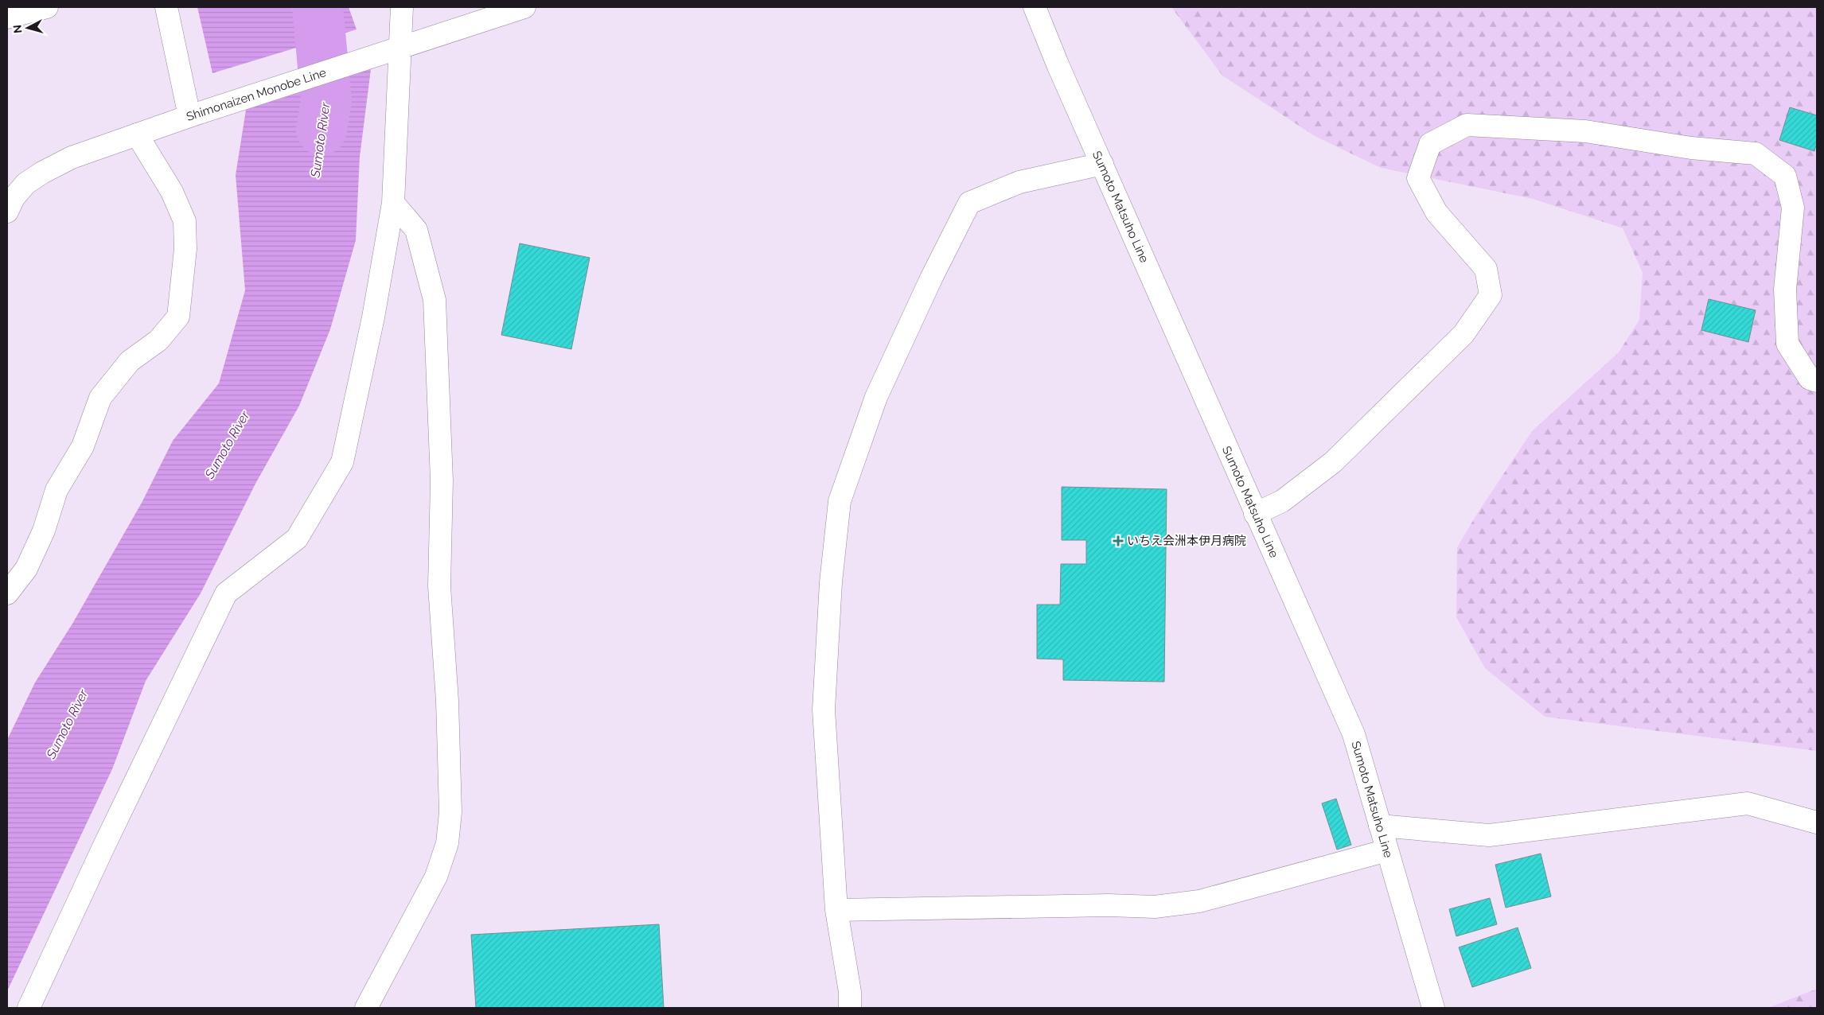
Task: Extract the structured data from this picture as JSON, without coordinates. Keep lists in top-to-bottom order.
{
  "streets": {
    "street": ["Shimonaizen Monobe Line", "Sumoto Matsuho Line"]
  },
  "water": ["Sumoto River"],
  "places": {
    "health": ["いちえ会洲本伊月病院"]
  },
  "north": "left"
}
